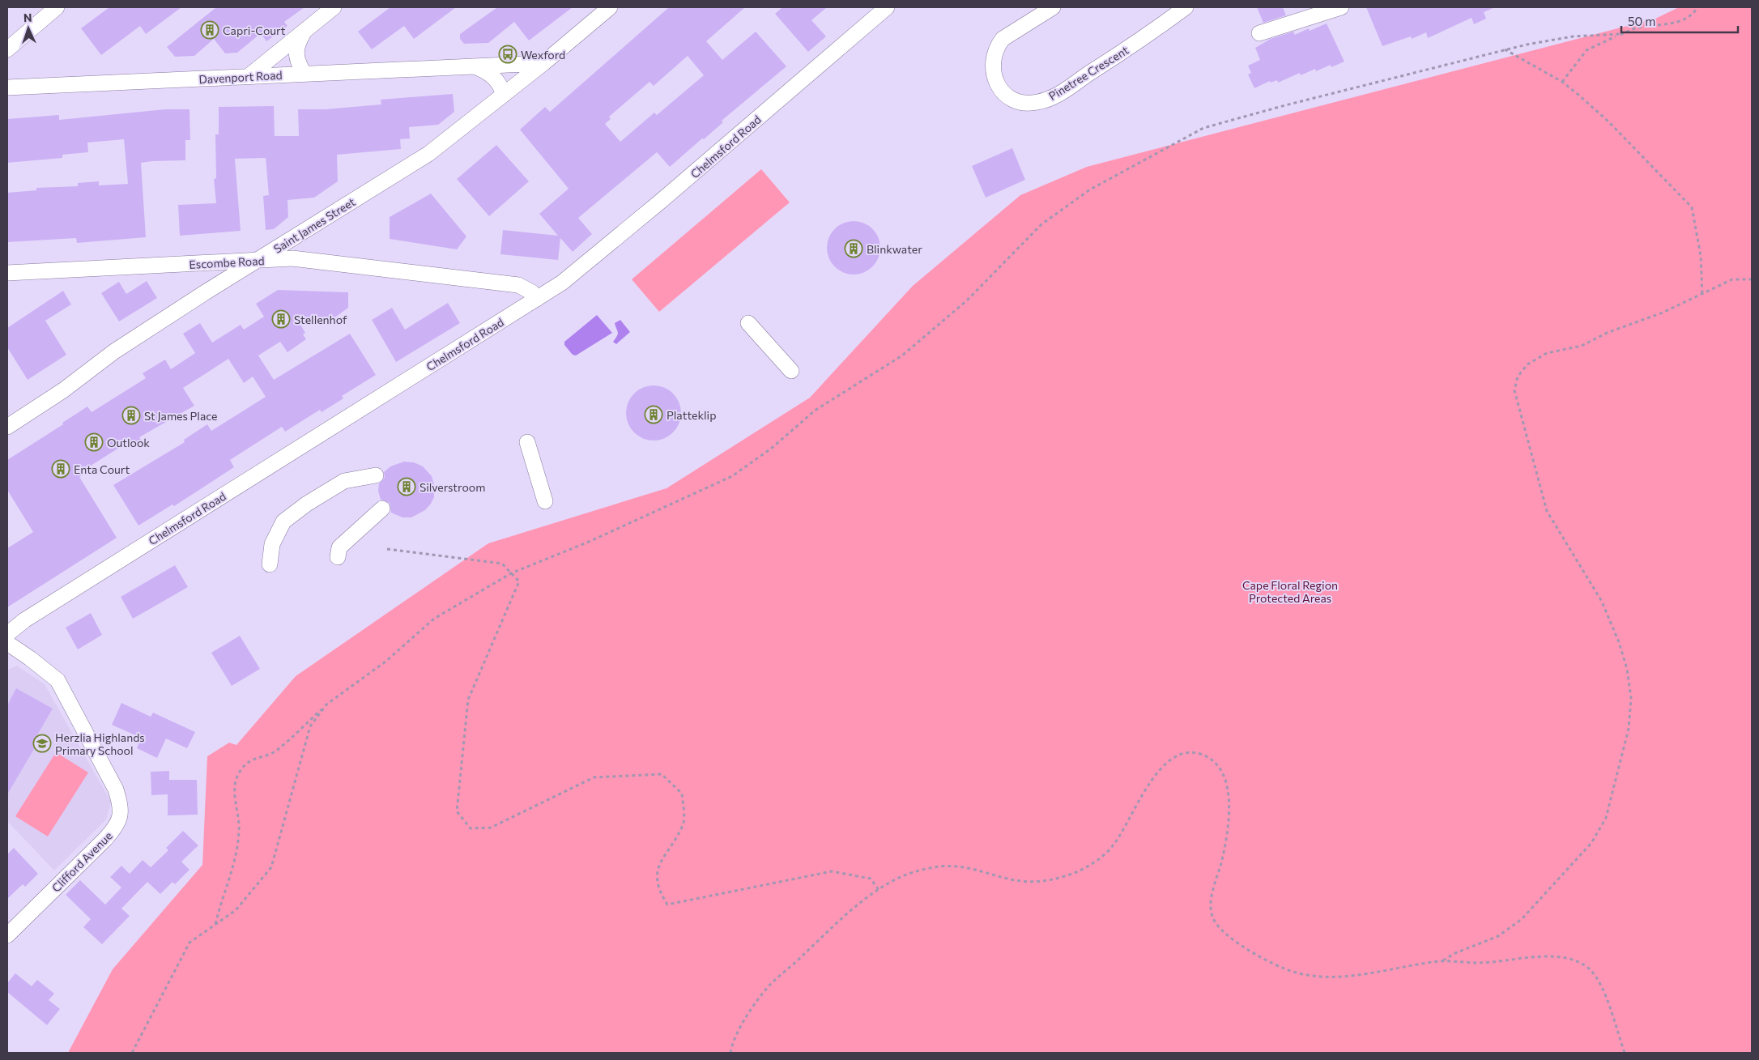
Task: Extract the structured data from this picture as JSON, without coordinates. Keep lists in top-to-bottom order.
{
  "streets": {
    "street": [
      "Pinetree Crescent",
      "Davenport Road",
      "Chelmsford Road",
      "Saint James Street",
      "Escombe Road",
      "Clifford Avenue"
    ]
  },
  "crossings": [
    ["Davenport Road", "Saint James Street"],
    ["Chelmsford Road", "Escombe Road"],
    ["Saint James Street", "Escombe Road"]
  ],
  "parks": ["Cape Floral Region Protected Areas"],
  "places": {
    "building": [
      "Capri-Court",
      "Blinkwater",
      "Stellenhof",
      "Platteklip",
      "St James Place",
      "Outlook",
      "Enta Court",
      "Silverstroom"
    ],
    "bus stop": ["Wexford"],
    "school or university": ["Herzlia Highlands Primary School"]
  },
  "scale_bar": "50 m",
  "north": "top"
}
